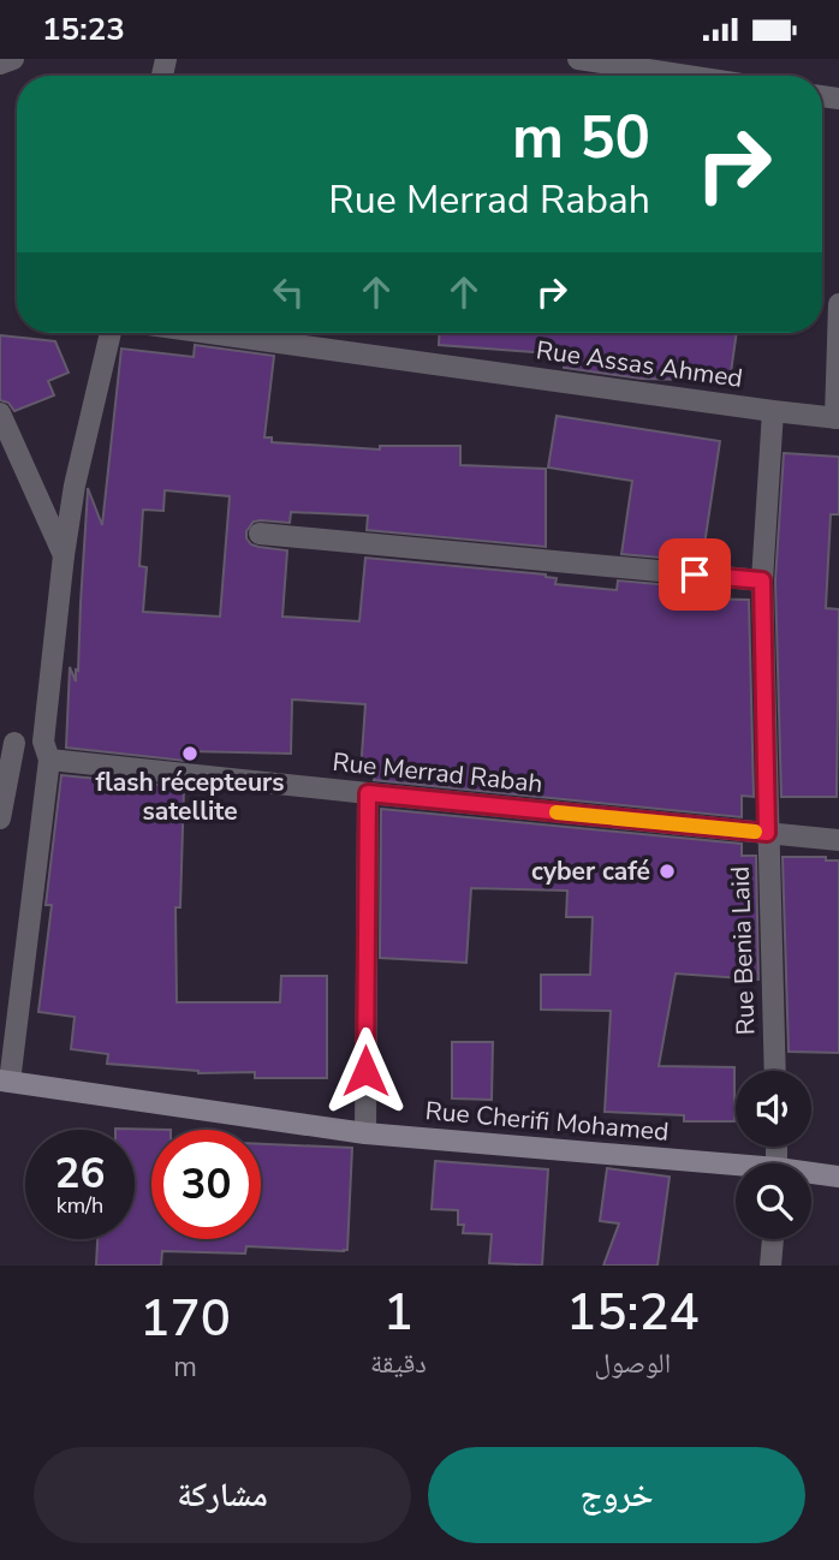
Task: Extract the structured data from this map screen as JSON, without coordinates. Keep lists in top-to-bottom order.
{
  "streets": {
    "street": [
      "Rue Assas Ahmed",
      "Rue Merrad Rabah",
      "Rue Benia Laid",
      "Rue Cherifi Mohamed"
    ]
  },
  "crossings": [
    ["Rue Assas Ahmed", "Rue Benia Laid"],
    ["Rue Merrad Rabah", "Rue Benia Laid"]
  ],
  "places": ["flash récepteurs satellite", "cyber café"],
  "page": {
    "status": "15:23",
    "turn": ["50 m", "Rue Merrad Rabah"],
    "speed": "26 km/h",
    "limit": "30",
    "eta": [
      "15:24",
      "الوصول",
      "1",
      "دقيقة",
      "170",
      "m"
    ],
    "buttons": ["خروج", "مشاركة"]
  }
}
